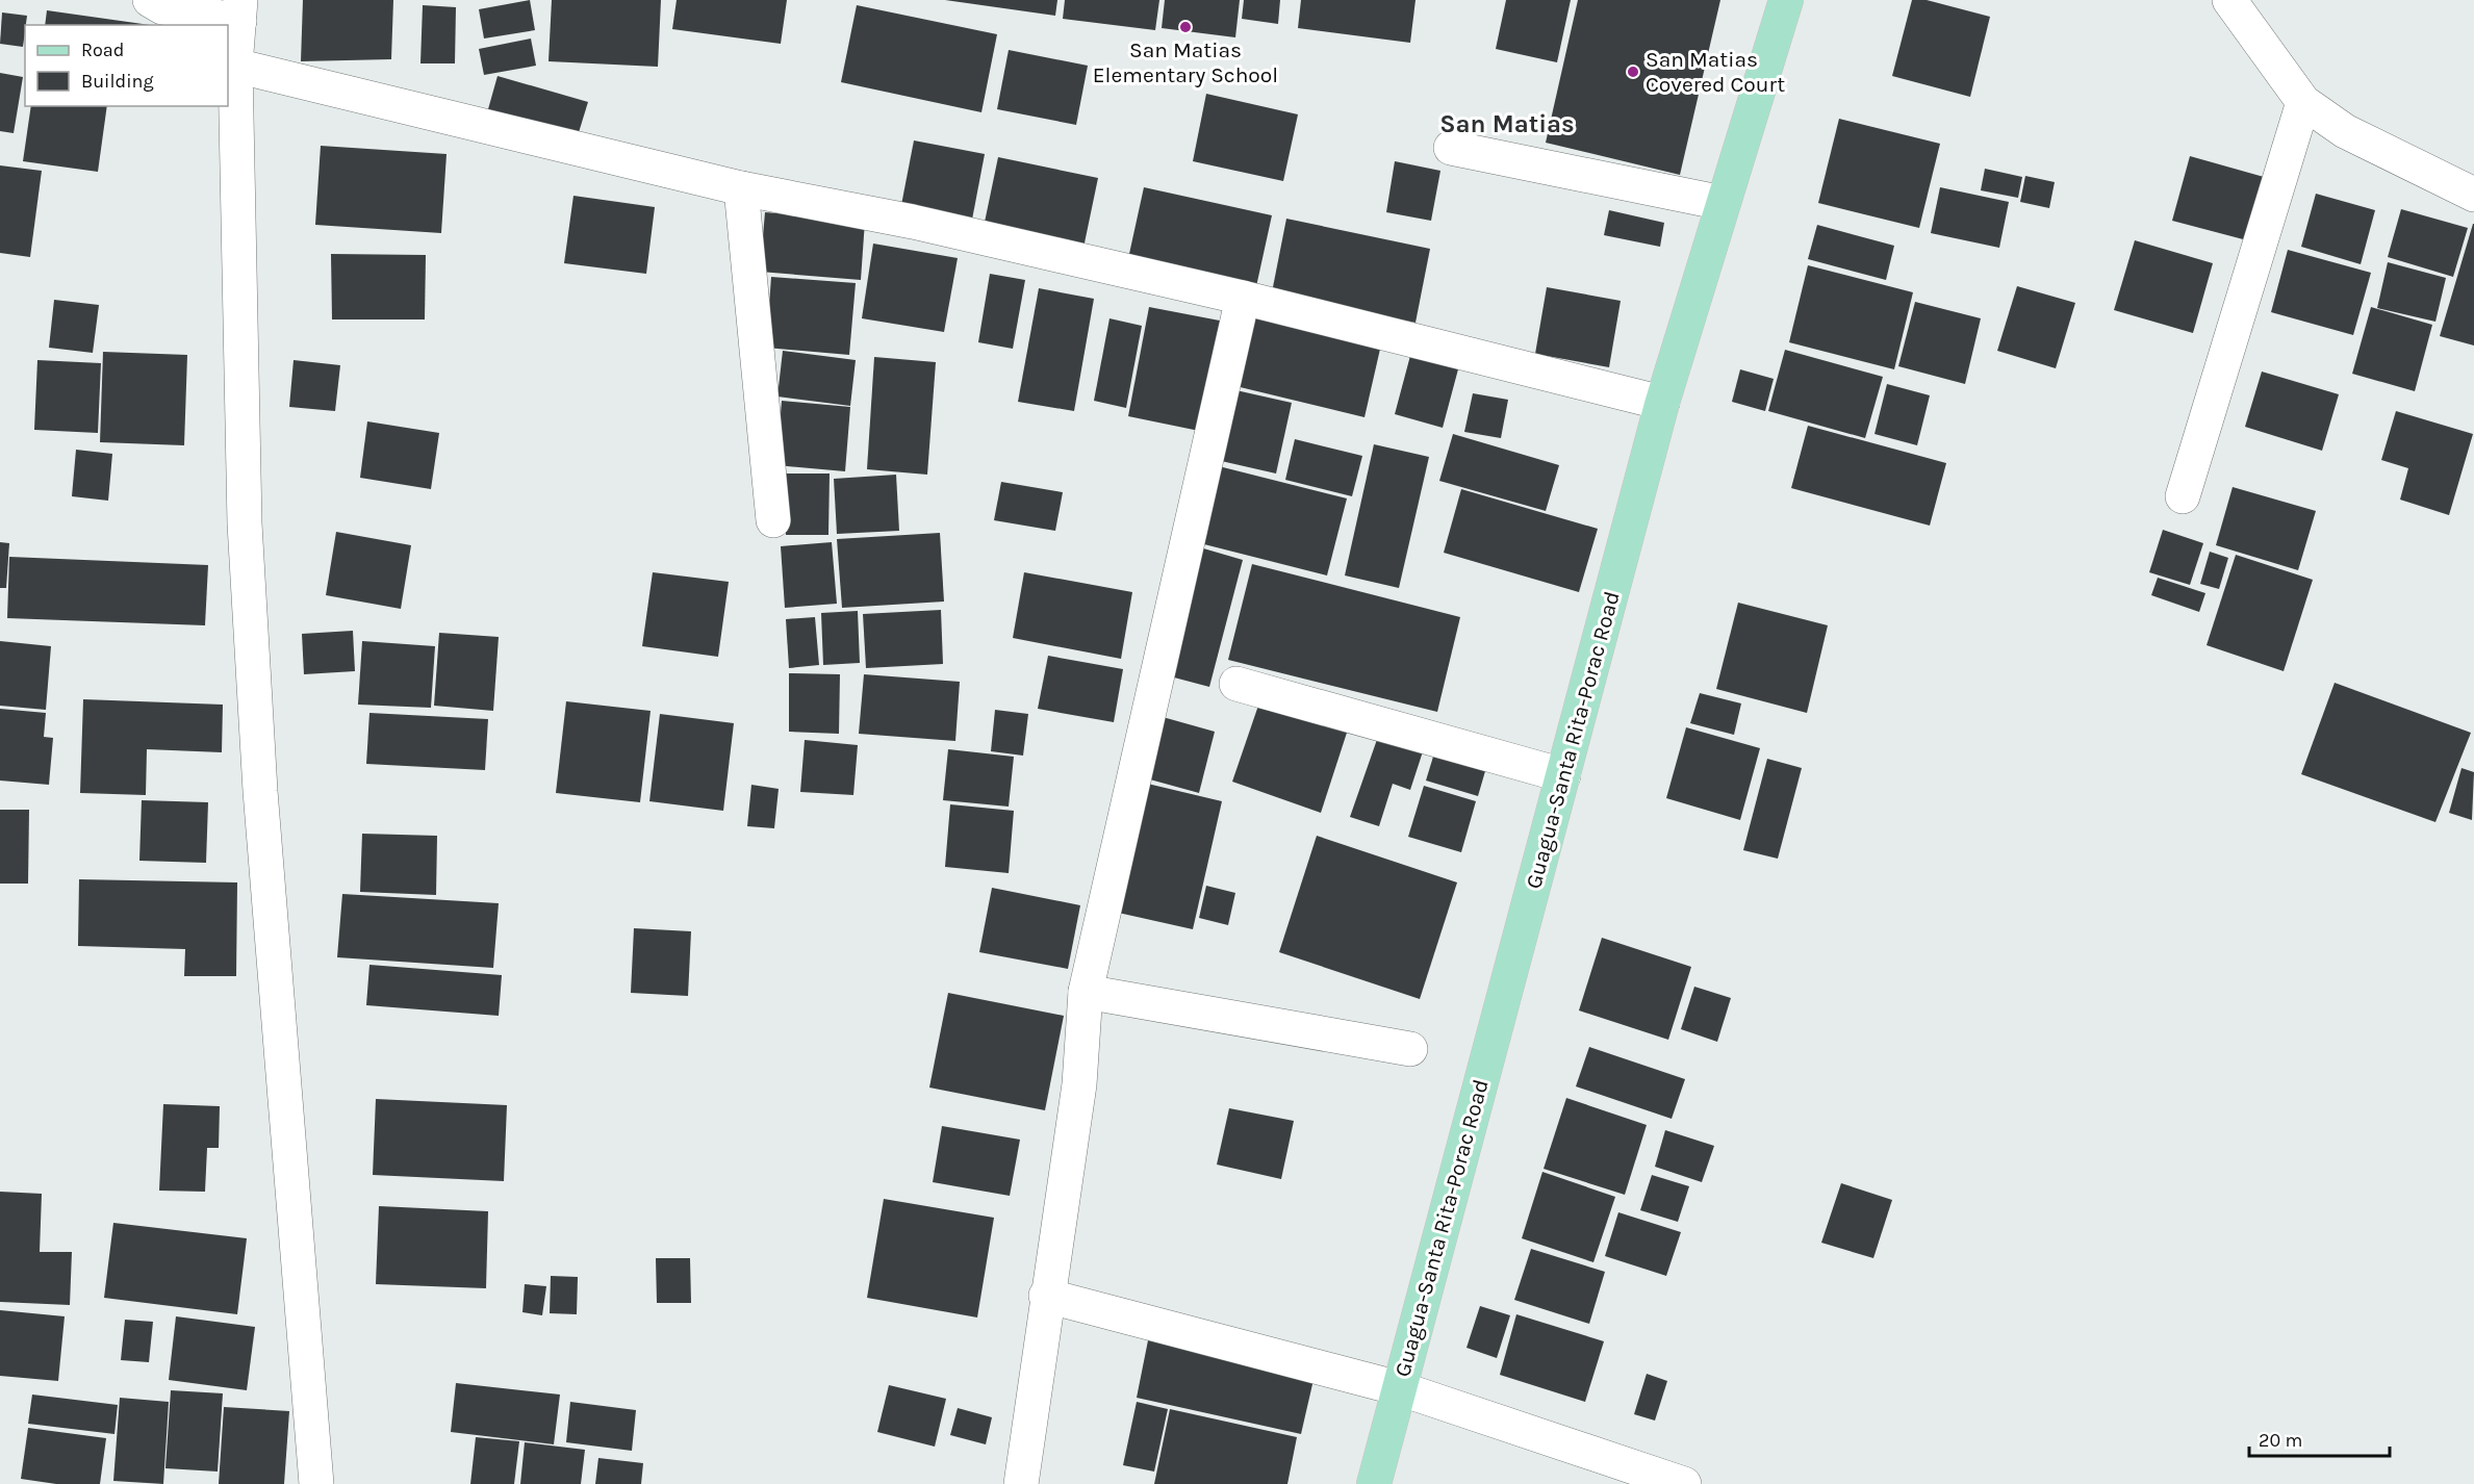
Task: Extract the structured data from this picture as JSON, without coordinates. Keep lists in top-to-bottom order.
{
  "streets": {
    "main road": ["Guagua-Santa Rita-Porac Road"]
  },
  "districts": ["San Matias"],
  "places": ["San Matias Elementary School", "San Matias Covered Court"],
  "legend": ["Road", "Building"],
  "scale_bar": "20 m"
}
